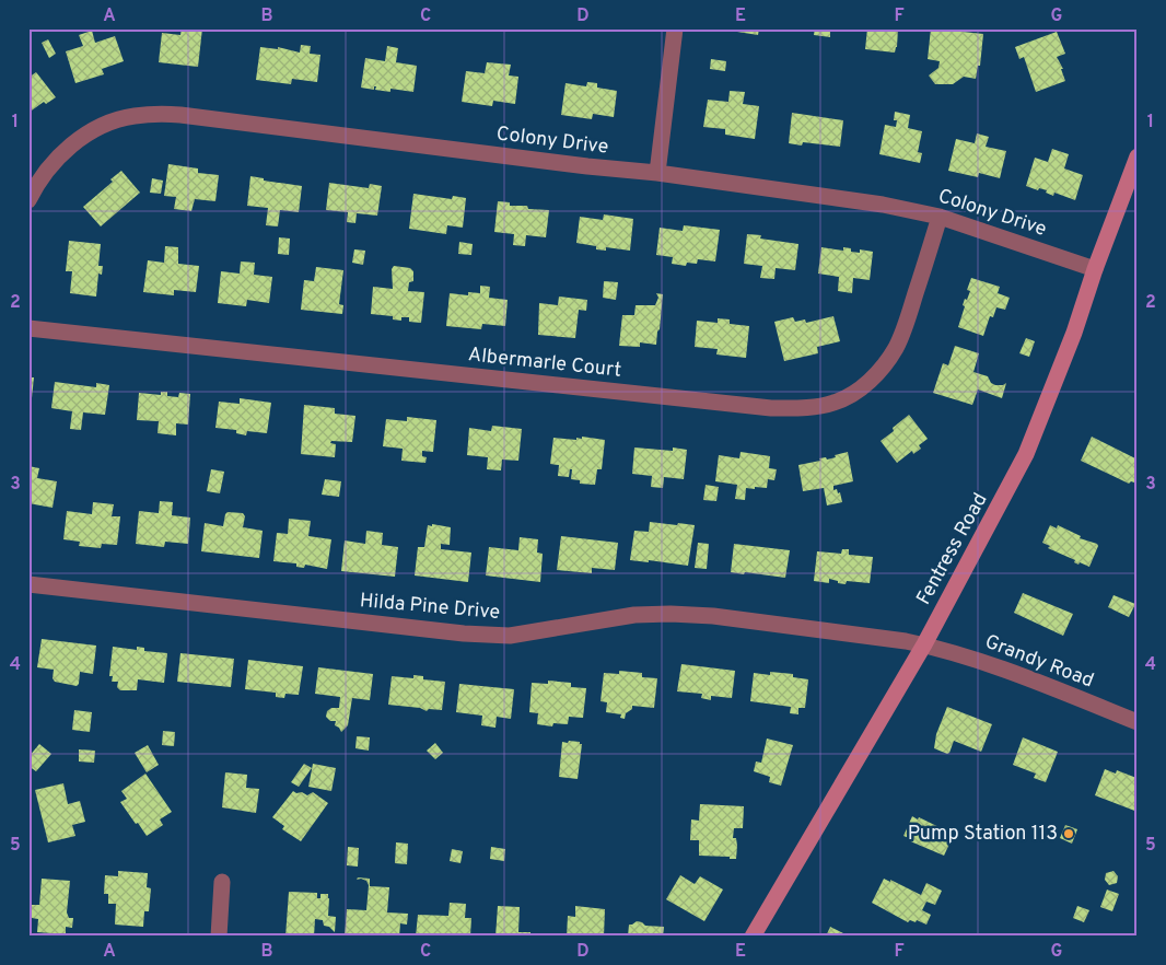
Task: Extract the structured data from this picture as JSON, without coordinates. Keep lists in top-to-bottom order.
{
  "streets": {
    "street": [
      "Colony Drive",
      "Albermarle Court",
      "Fentress Road",
      "Hilda Pine Drive",
      "Grandy Road"
    ]
  },
  "crossings": [
    ["Colony Drive", "Albermarle Court"],
    ["Colony Drive", "Fentress Road"],
    ["Fentress Road", "Hilda Pine Drive"],
    ["Fentress Road", "Grandy Road"],
    ["Hilda Pine Drive", "Grandy Road"]
  ],
  "places": ["Pump Station 113"],
  "grid": {
    "columns": [
      "A",
      "B",
      "C",
      "D",
      "E",
      "F",
      "G"
    ],
    "rows": [
      "1",
      "2",
      "3",
      "4",
      "5"
    ]
  }
}
